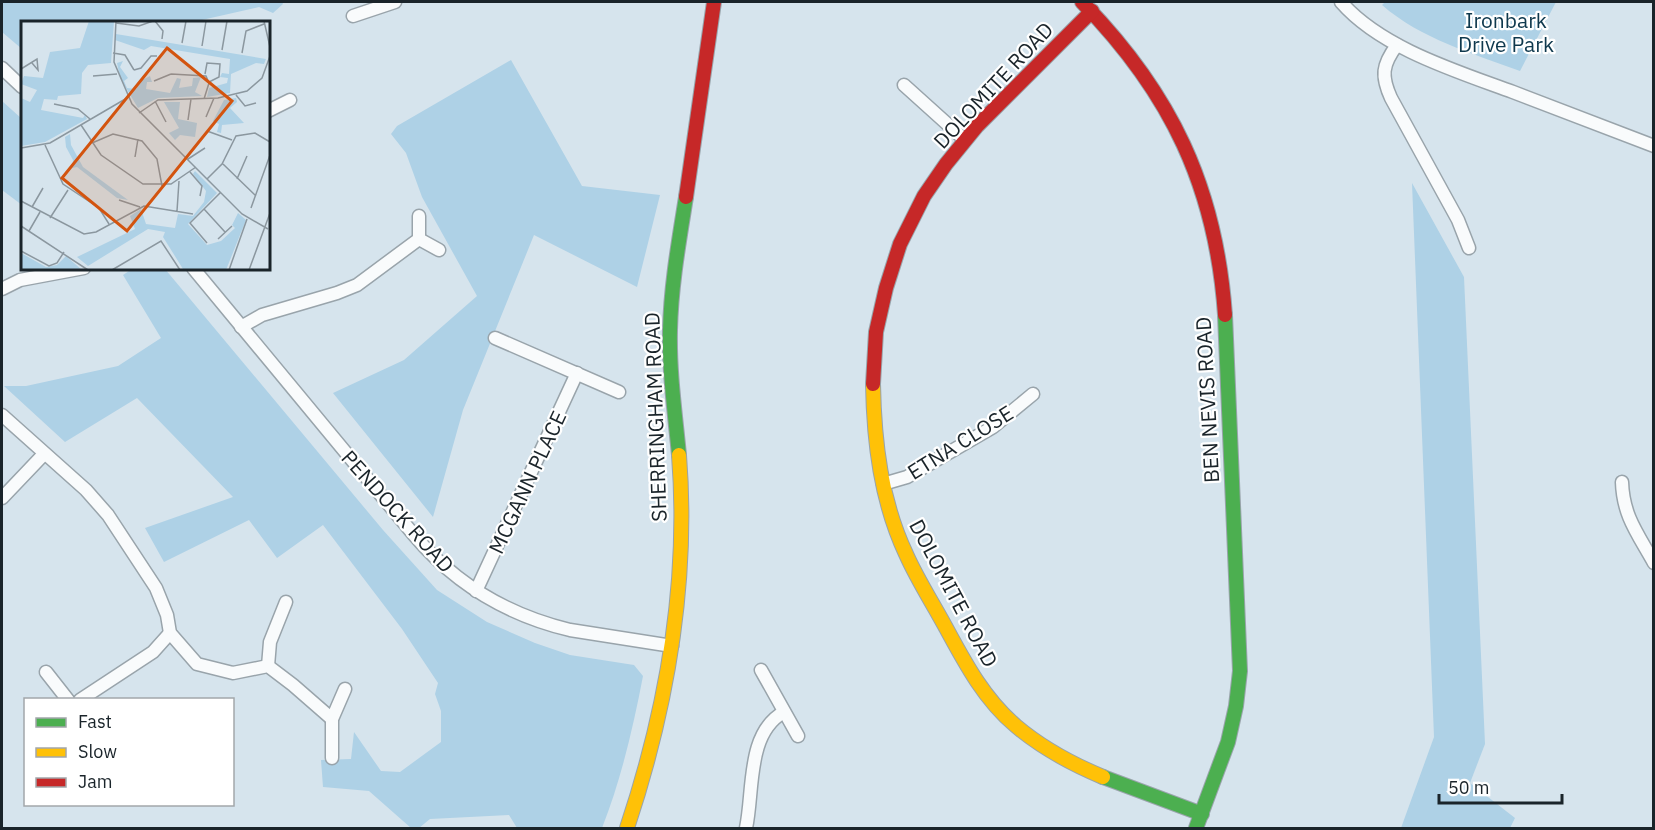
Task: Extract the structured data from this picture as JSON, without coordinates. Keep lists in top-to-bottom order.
{
  "streets": {
    "street": [
      "DOLOMITE ROAD",
      "BEN NEVIS ROAD",
      "SHERRINGHAM ROAD",
      "ETNA CLOSE",
      "MCGANN PLACE",
      "PENDOCK ROAD"
    ]
  },
  "crossings": [
    ["DOLOMITE ROAD", "BEN NEVIS ROAD"],
    ["DOLOMITE ROAD", "ETNA CLOSE"],
    ["SHERRINGHAM ROAD", "PENDOCK ROAD"],
    ["MCGANN PLACE", "PENDOCK ROAD"]
  ],
  "parks": ["Ironbark Drive Park"],
  "legend": ["Fast", "Slow", "Jam"],
  "scale_bar": "50 m"
}
